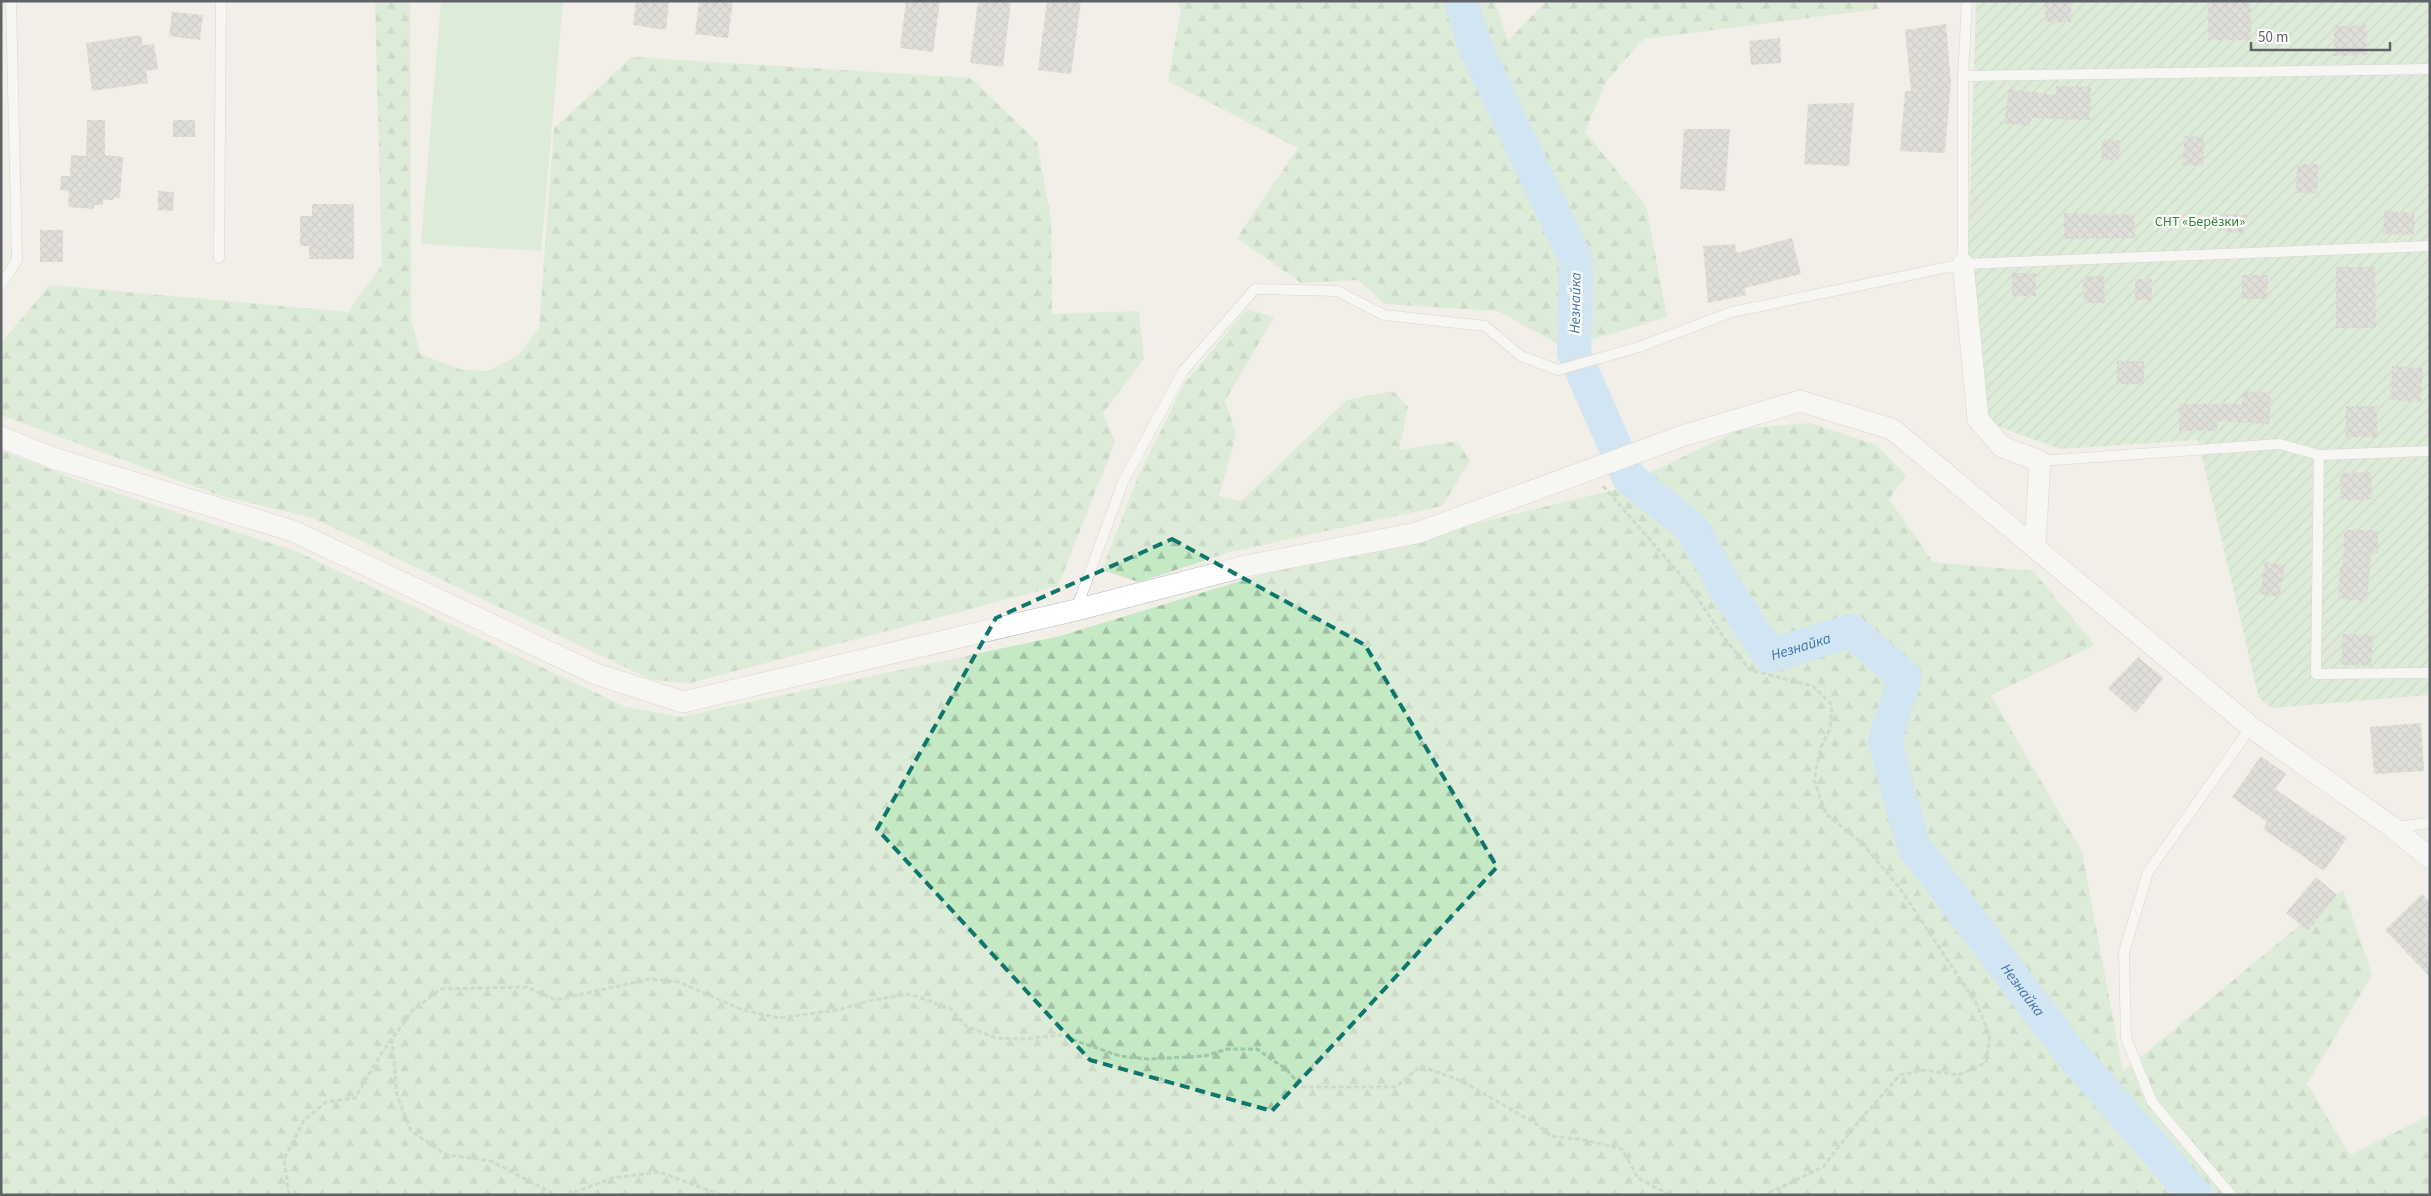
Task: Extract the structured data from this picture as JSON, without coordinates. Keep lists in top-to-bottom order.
{
  "water": ["Незнайка"],
  "parks": ["СНТ «Берёзки»"],
  "scale_bar": "50 m"
}
